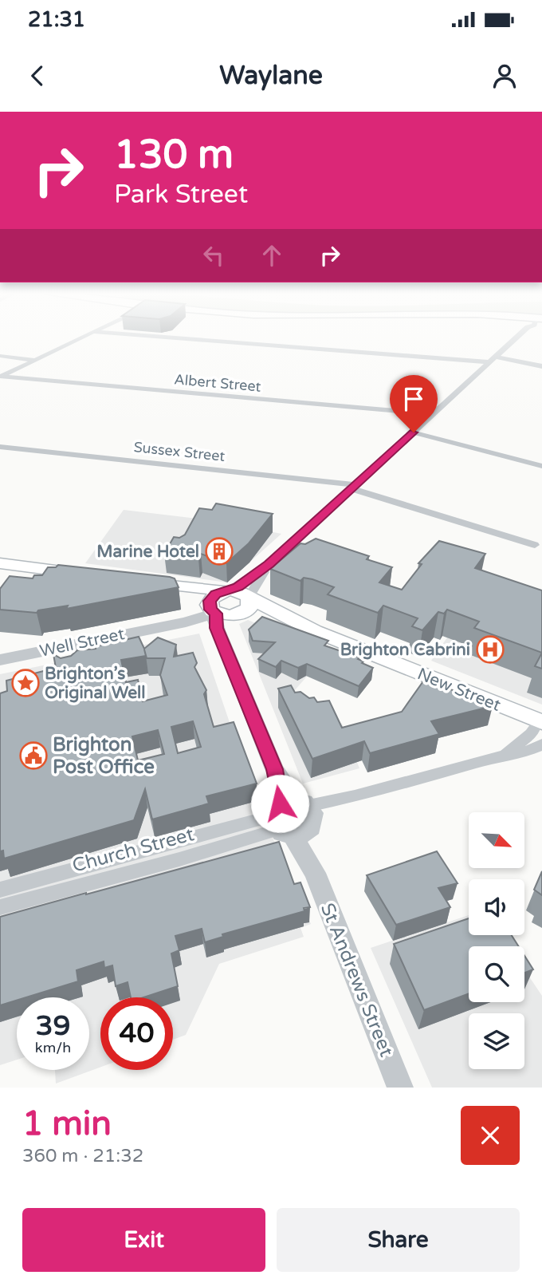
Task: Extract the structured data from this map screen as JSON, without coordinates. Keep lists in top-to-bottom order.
{
  "streets": {
    "main road": ["New Street"],
    "street": [
      "Albert Street",
      "Sussex Street",
      "Well Street",
      "Church Street",
      "St Andrews Street"
    ]
  },
  "crossings": [
    ["Well Street", "New Street"],
    ["Well Street", "St Andrews Street"],
    ["New Street", "Church Street"],
    ["New Street", "St Andrews Street"],
    ["Church Street", "St Andrews Street"]
  ],
  "places": {
    "building": ["Marine Hotel"],
    "hospital": ["Brighton Cabrini"],
    "place": ["Brighton’s Original Well"],
    "public building": ["Brighton Post Office"]
  },
  "north": "bottom right",
  "page": {
    "status": "21:31",
    "header": "Waylane",
    "turn": ["130 m", "Park Street"],
    "speed": "39 km/h",
    "limit": "40",
    "heading": ["1 min", "360 m · 21:32"],
    "buttons": ["Exit", "Share"]
  }
}
